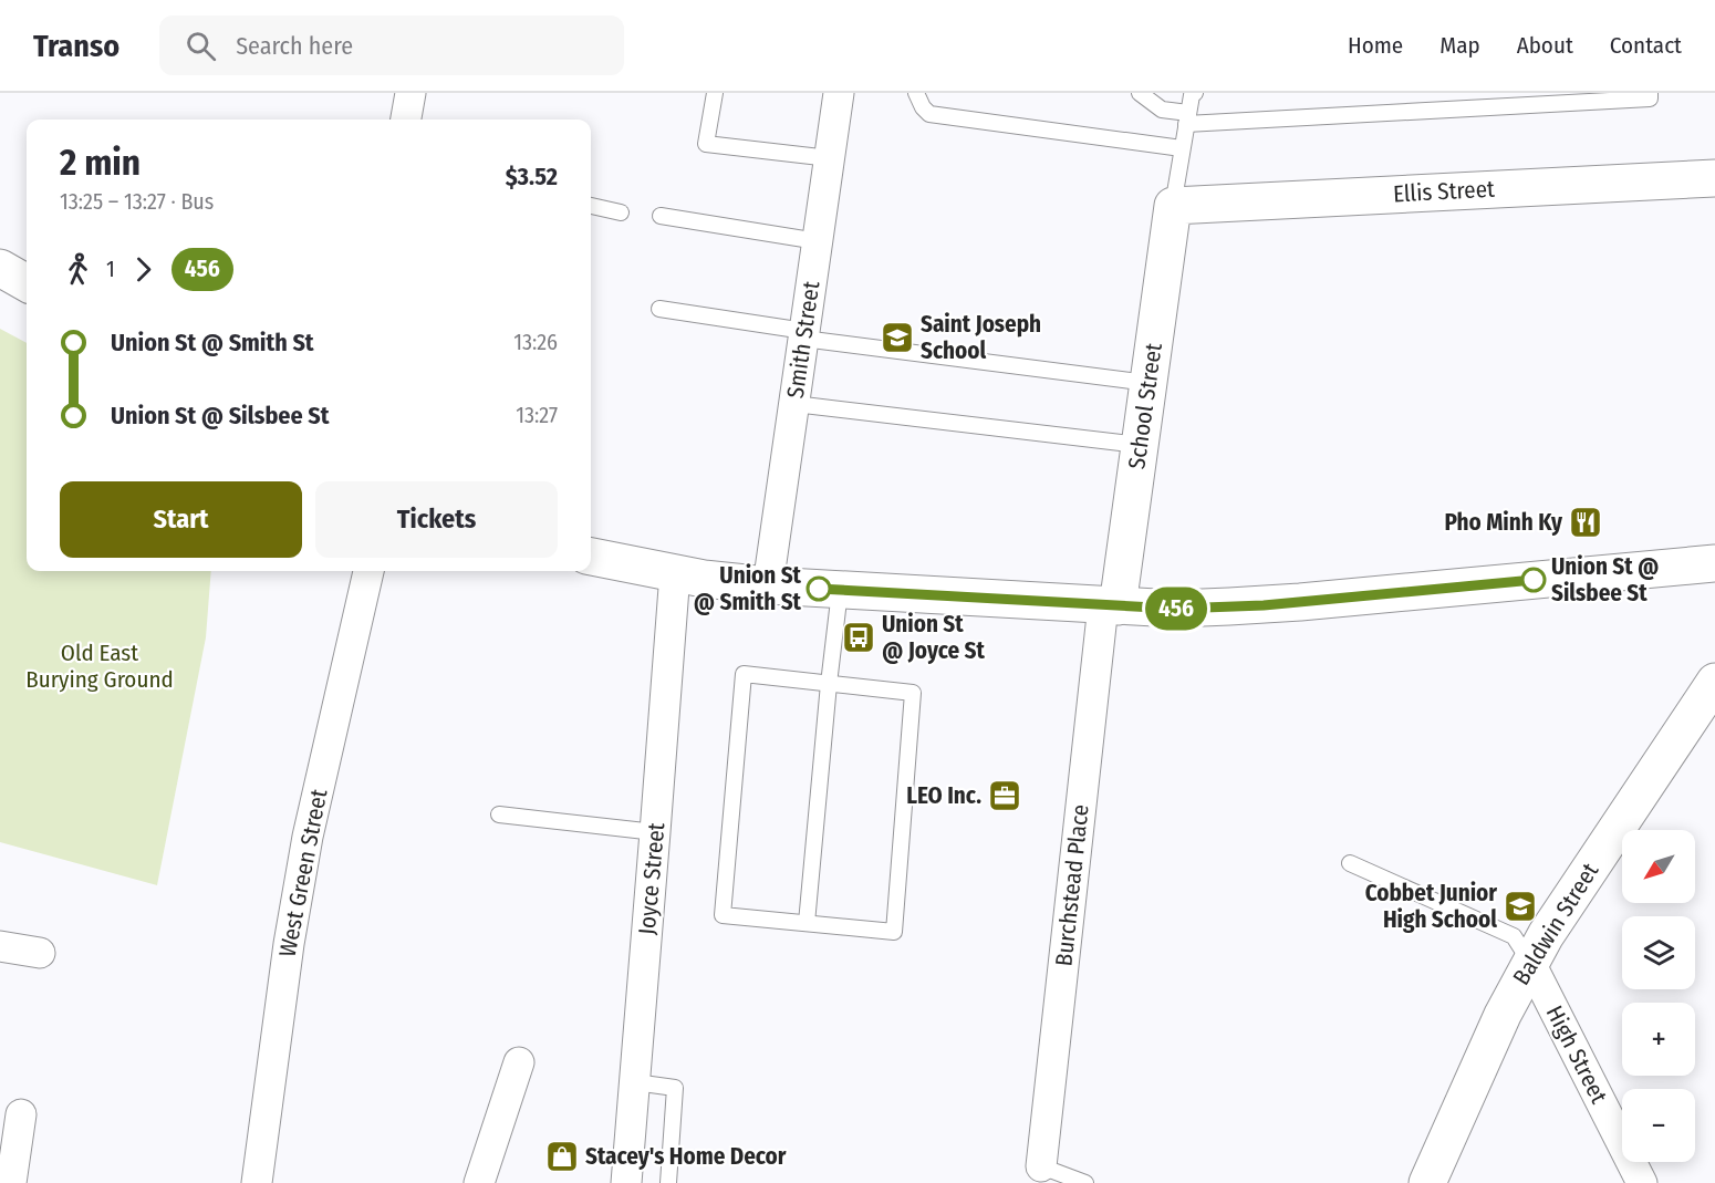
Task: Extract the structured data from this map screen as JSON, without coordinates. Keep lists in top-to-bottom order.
{
  "streets": {
    "main road": ["Ellis Street", "School Street", "Baldwin Street"],
    "street": [
      "Smith Street",
      "West Green Street",
      "Joyce Street",
      "Burchstead Place",
      "High Street"
    ]
  },
  "crossings": [
    ["Ellis Street", "School Street"],
    ["School Street", "Burchstead Place"],
    ["Baldwin Street", "High Street"]
  ],
  "parks": ["Old East Burying Ground"],
  "places": {
    "school or university": ["Saint Joseph School", "Cobbet Junior High School"],
    "restaurant": ["Pho Minh Ky"],
    "other": ["Union St @ Silsbee St", "Union St @ Smith St"],
    "bus stop": ["Union St @ Joyce St"],
    "office": ["LEO Inc."],
    "shop": ["Stacey's Home Decor"]
  },
  "lines": ["bus line 456"],
  "north": "bottom left",
  "page": {
    "header": "Transo",
    "search": "Search here",
    "nav": [
      "Home",
      "Map",
      "About",
      "Contact"
    ],
    "on_map": "456",
    "heading": ["2 min", "13:25 – 13:27 · Bus", "$3.52"],
    "legs": ["1", "456"],
    "list": [
      {
        "name": "Union St @ Smith St",
        "value": "13:26"
      },
      {
        "name": "Union St @ Silsbee St",
        "value": "13:27"
      }
    ],
    "buttons": ["Start", "Tickets"],
    "map_buttons": ["+", "−"]
  }
}
